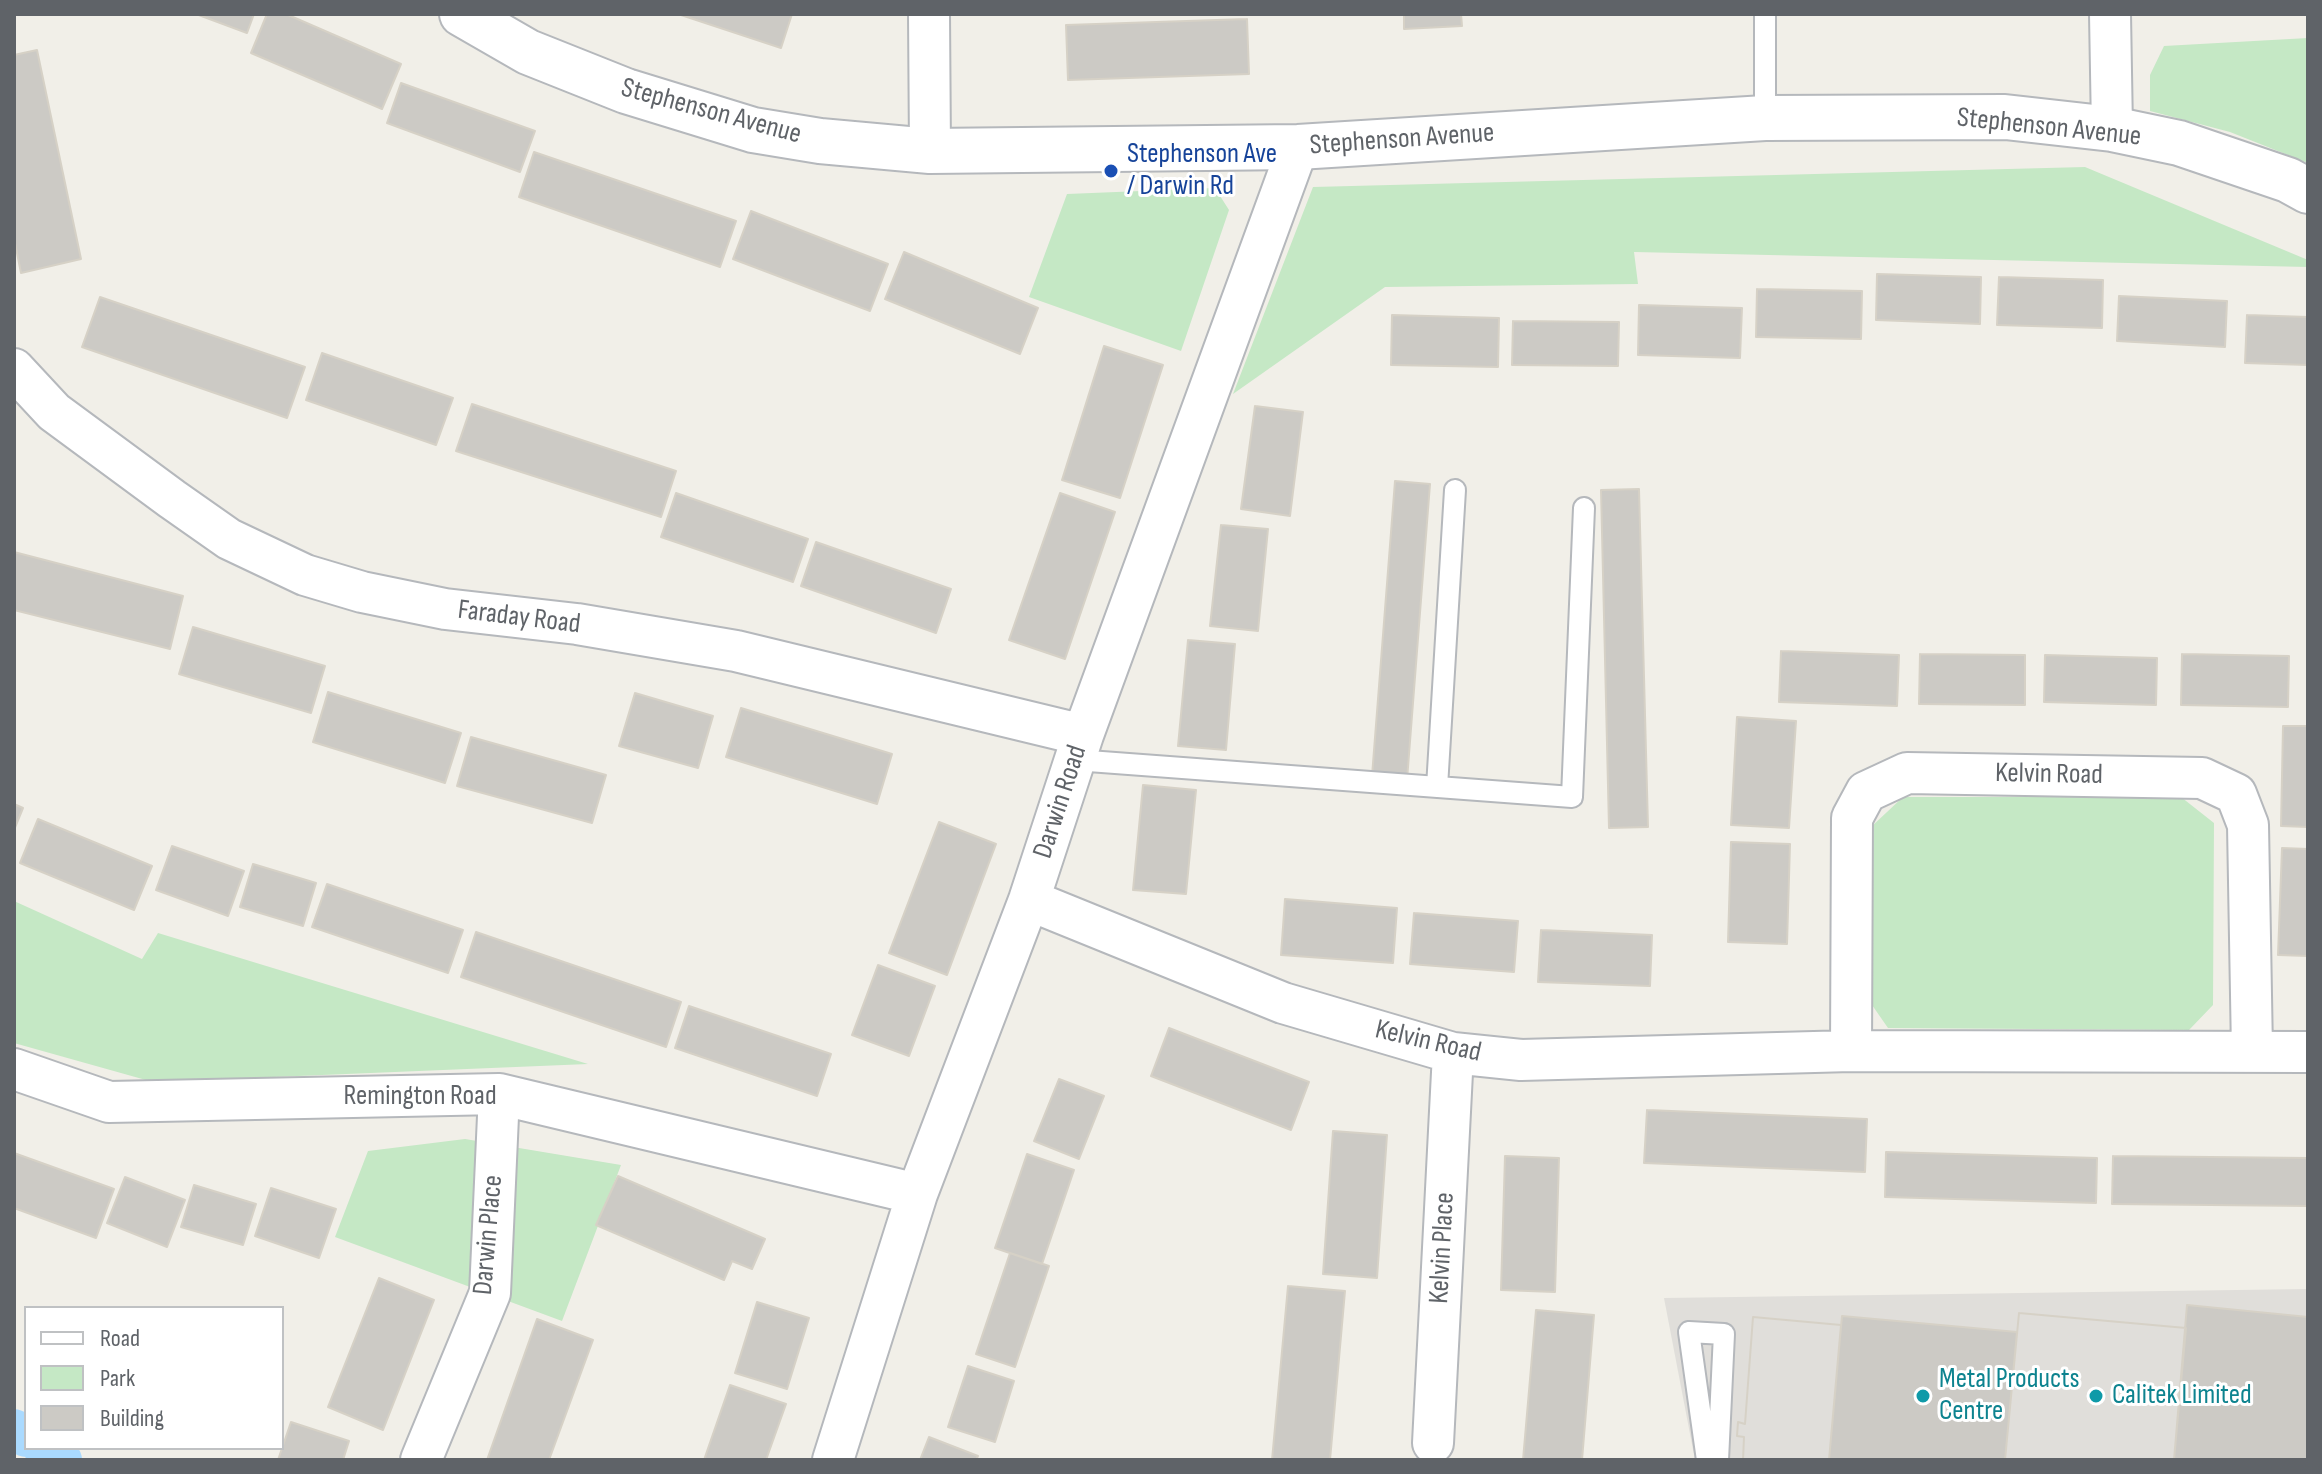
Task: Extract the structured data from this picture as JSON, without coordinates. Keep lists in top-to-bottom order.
{
  "streets": {
    "street": [
      "Stephenson Avenue",
      "Faraday Road",
      "Kelvin Road",
      "Darwin Road",
      "Remington Road",
      "Darwin Place",
      "Kelvin Place"
    ]
  },
  "crossings": [
    ["Stephenson Avenue", "Darwin Road"],
    ["Faraday Road", "Darwin Road"],
    ["Kelvin Road", "Darwin Road"],
    ["Kelvin Road", "Kelvin Place"],
    ["Darwin Road", "Remington Road"],
    ["Remington Road", "Darwin Place"]
  ],
  "places": ["Stephenson Ave / Darwin Rd", "Metal Products Centre", "Calitek Limited"],
  "legend": ["Road", "Park", "Building"]
}
